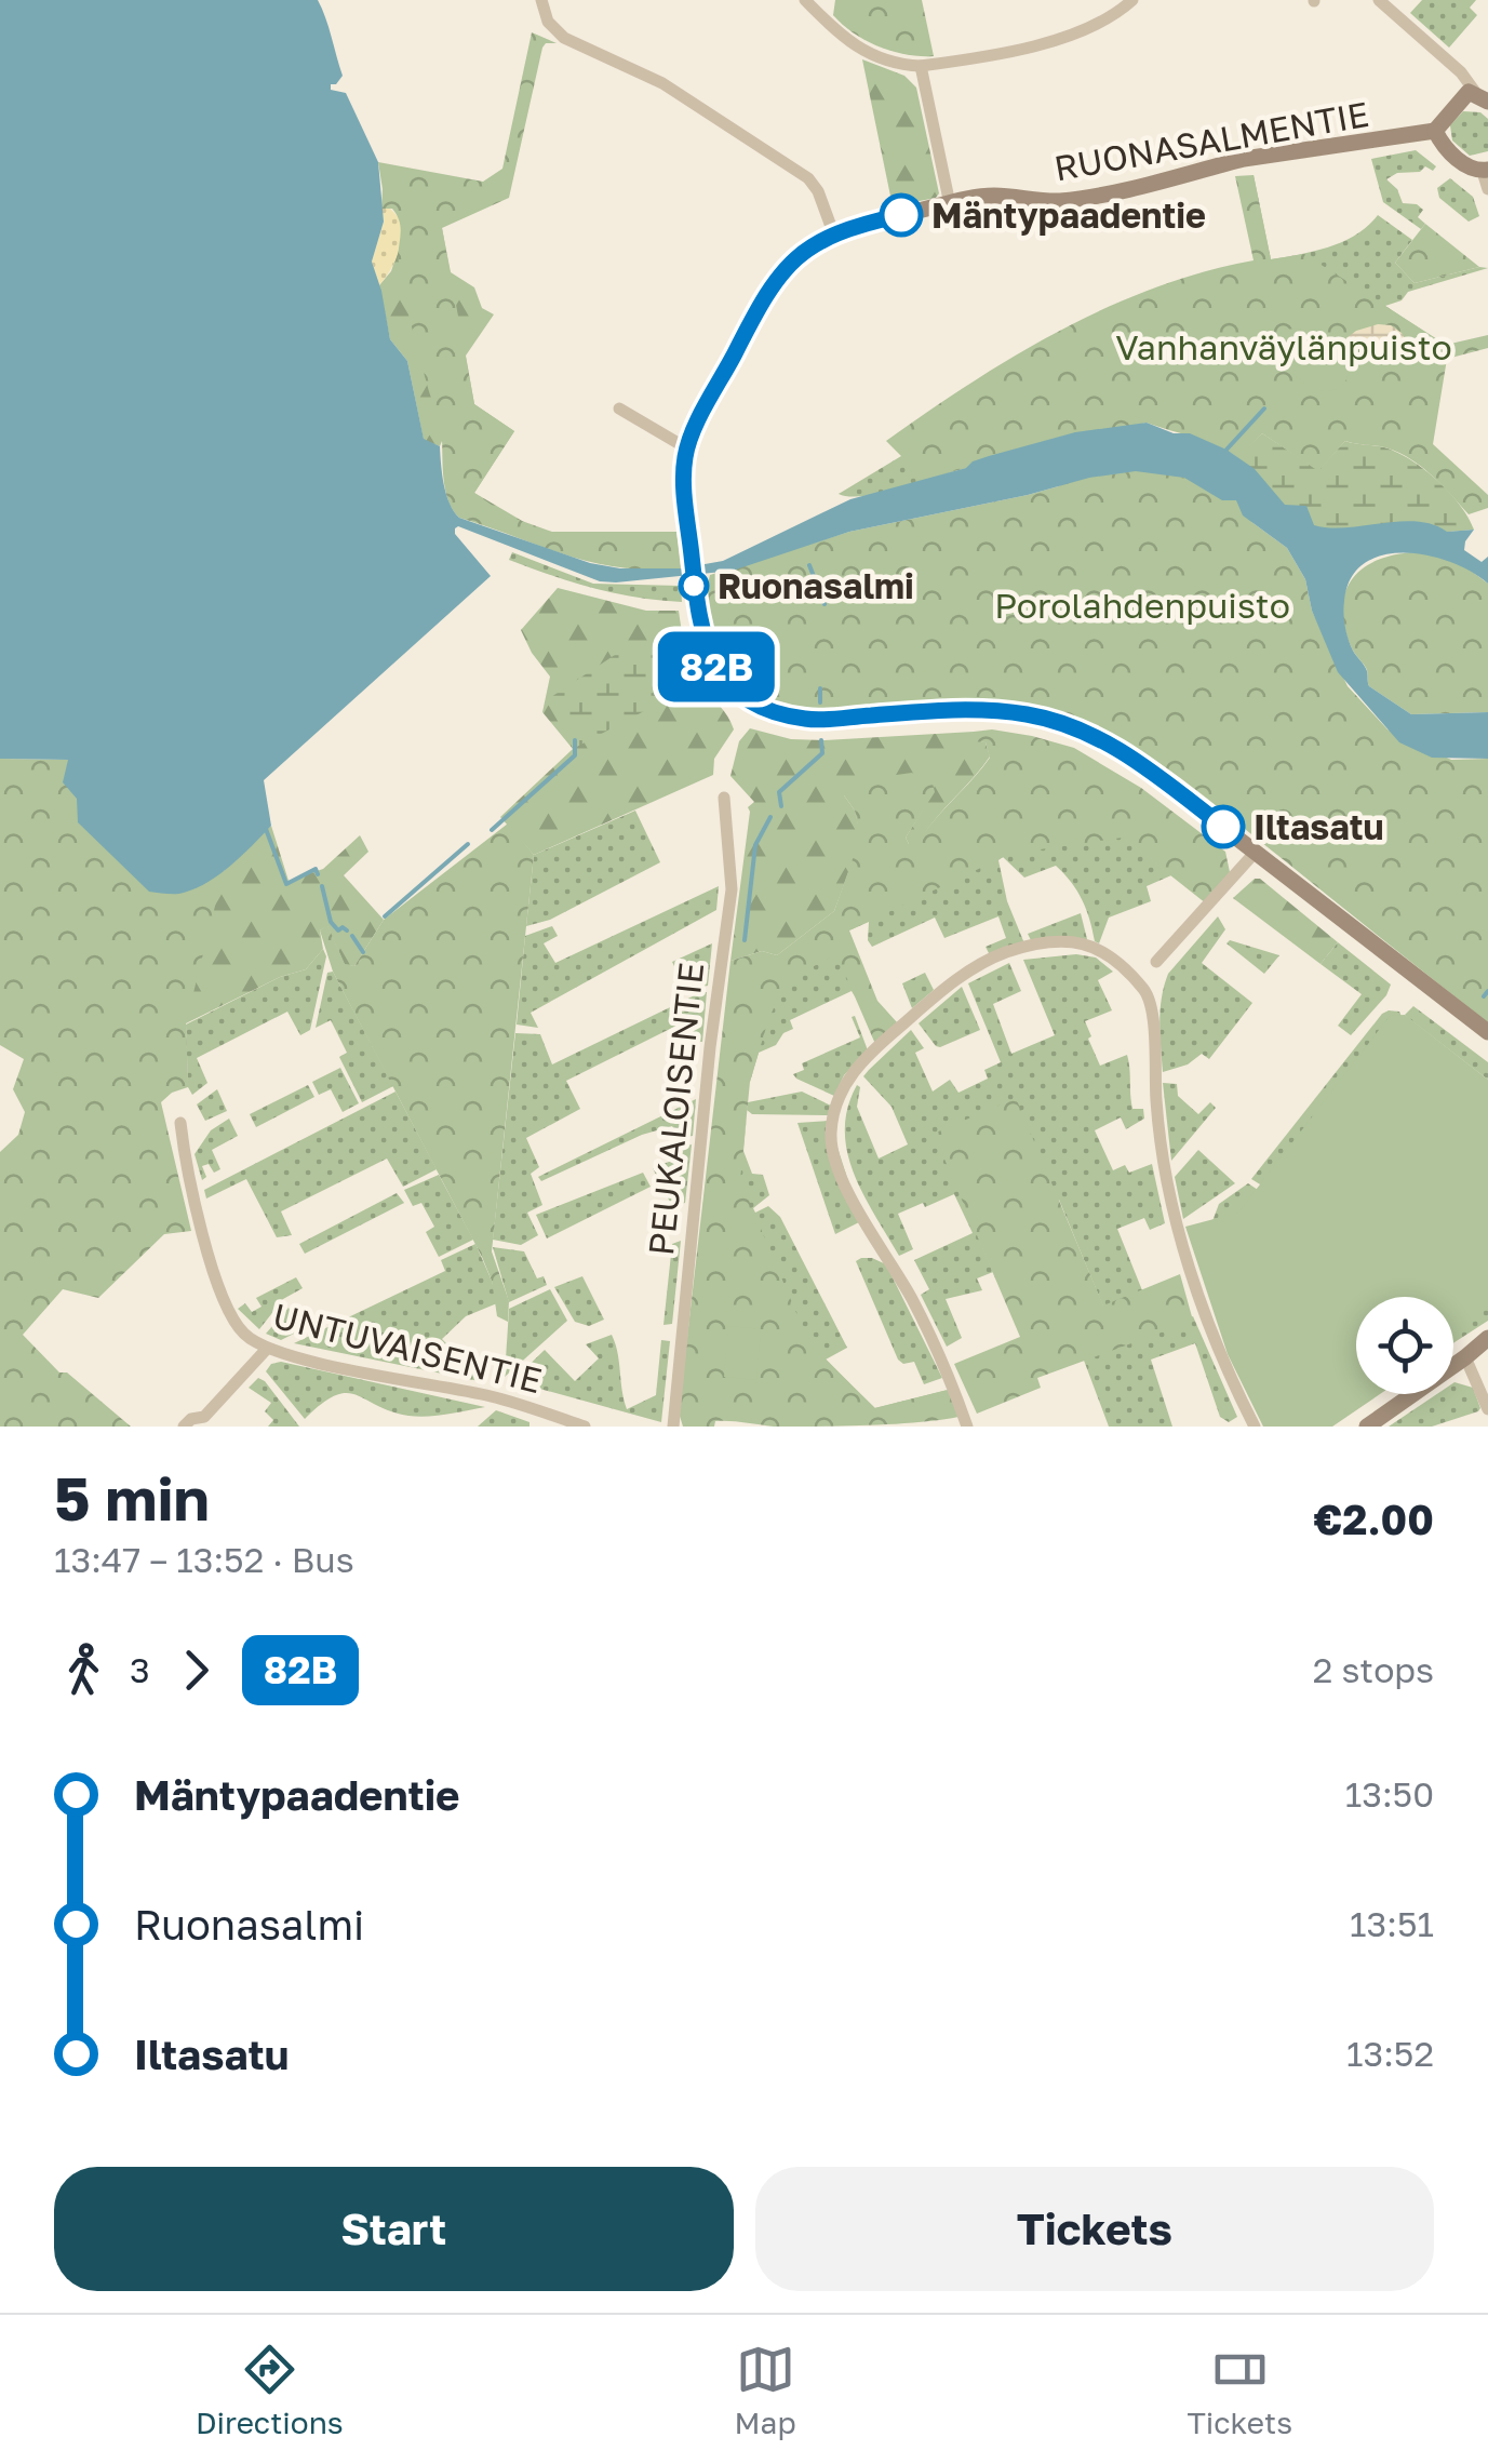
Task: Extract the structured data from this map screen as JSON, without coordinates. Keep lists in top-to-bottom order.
{
  "streets": {
    "street": ["RUONASALMENTIE", "PEUKALOISENTIE", "UNTUVAISENTIE"]
  },
  "parks": ["Vanhanväylänpuisto", "Porolahdenpuisto"],
  "places": ["Mäntypaadentie", "Ruonasalmi", "Iltasatu"],
  "lines": ["bus line 82B"],
  "page": {
    "on_map": "82B",
    "heading": ["5 min", "13:47 – 13:52 · Bus", "€2.00"],
    "legs": ["3", "82B", "2 stops"],
    "list": [
      {
        "name": "Mäntypaadentie",
        "value": "13:50"
      },
      {
        "name": "Ruonasalmi",
        "value": "13:51"
      },
      {
        "name": "Iltasatu",
        "value": "13:52"
      }
    ],
    "buttons": ["Start", "Tickets"],
    "tabs": ["Directions", "Map", "Tickets"]
  }
}
